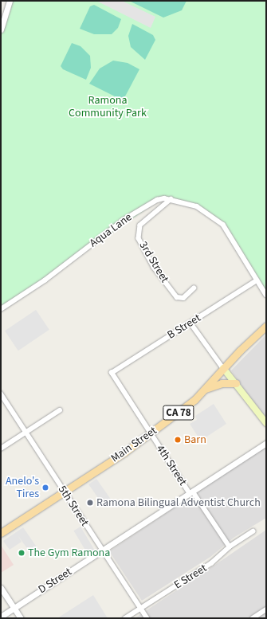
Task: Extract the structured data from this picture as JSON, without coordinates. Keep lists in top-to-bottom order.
{
  "streets": {
    "main road": ["CA 78", "Main Street"],
    "street": [
      "Aqua Lane",
      "3rd Street",
      "B Street",
      "4th Street",
      "5th Street",
      "E Street",
      "D Street"
    ]
  },
  "crossings": [
    ["Aqua Lane", "3rd Street"],
    ["Aqua Lane", "B Street"],
    ["B Street", "4th Street"],
    ["Main Street", "4th Street"],
    ["Main Street", "5th Street"],
    ["4th Street", "E Street"],
    ["4th Street", "D Street"],
    ["5th Street", "E Street"],
    ["5th Street", "D Street"]
  ],
  "parks": ["Ramona Community Park"],
  "places": [
    "Barn",
    "Anelo's Tires",
    "Ramona Bilingual Adventist Church",
    "The Gym Ramona"
  ]
}
